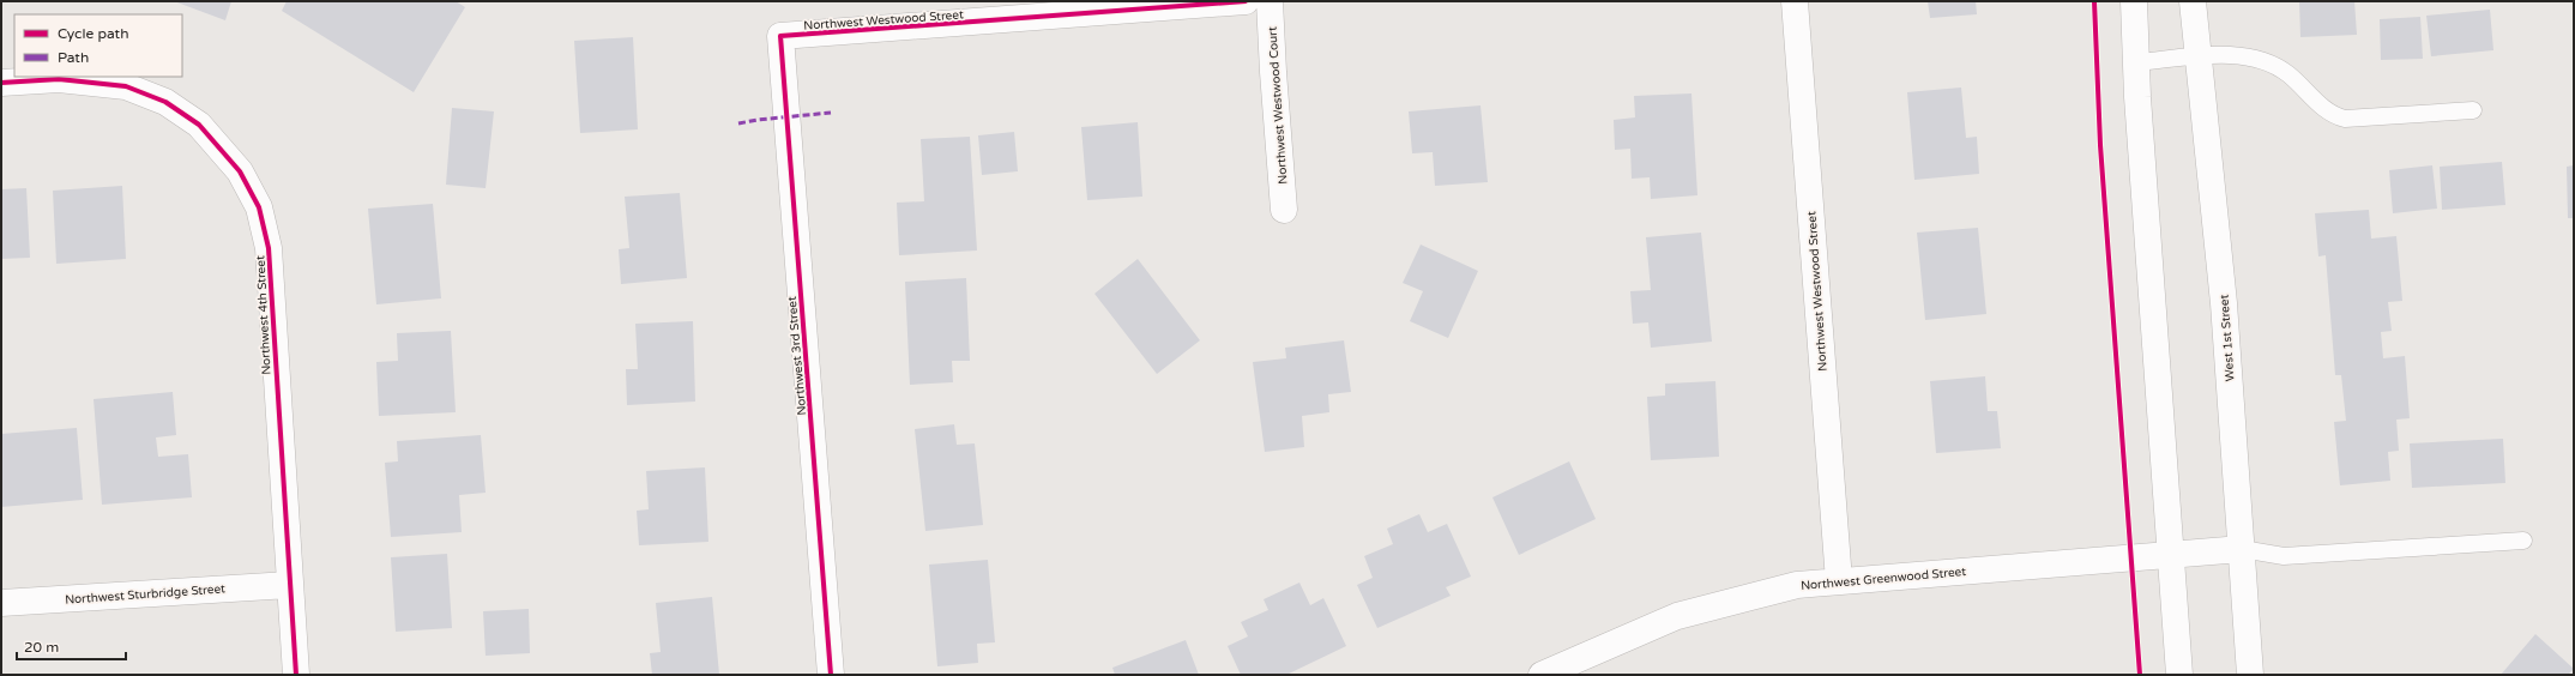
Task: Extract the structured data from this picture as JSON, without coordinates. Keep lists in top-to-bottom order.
{
  "streets": {
    "street": [
      "Northwest Westwood Street",
      "Northwest Westwood Court",
      "Northwest 4th Street",
      "West 1st Street",
      "Northwest 3rd Street",
      "Northwest Greenwood Street",
      "Northwest Sturbridge Street"
    ]
  },
  "crossings": [
    ["Northwest Westwood Street", "Northwest 3rd Street"],
    ["Northwest Westwood Street", "Northwest Greenwood Street"],
    ["Northwest 4th Street", "Northwest Sturbridge Street"],
    ["West 1st Street", "Northwest Greenwood Street"]
  ],
  "legend": ["Cycle path", "Path"],
  "scale_bar": "20 m"
}
